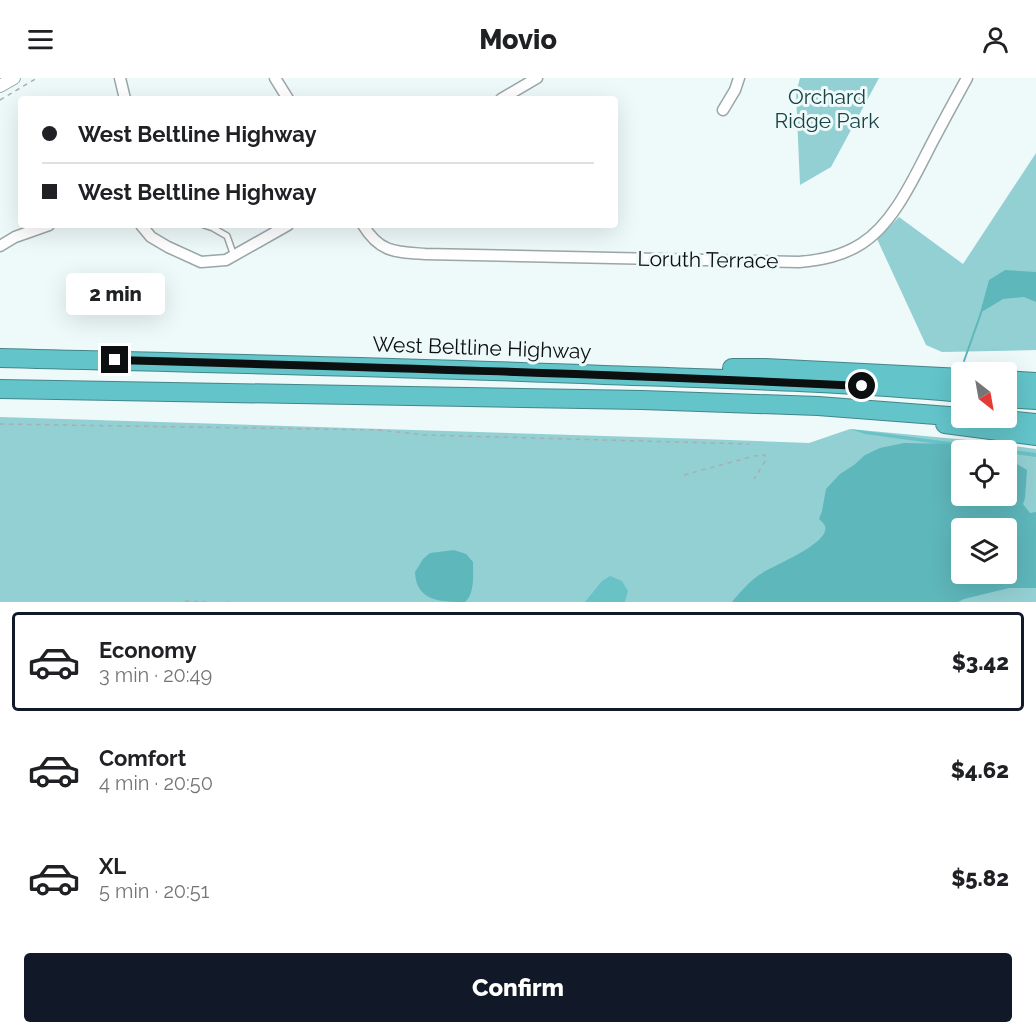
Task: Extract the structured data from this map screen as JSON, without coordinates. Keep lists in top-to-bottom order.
{
  "streets": {
    "highway": ["West Beltline Highway"],
    "street": ["Loruth Terrace"]
  },
  "parks": ["Orchard Ridge Park"],
  "north": "bottom right",
  "page": {
    "header": "Movio",
    "banner": ["West Beltline Highway", "West Beltline Highway"],
    "bubble": "2 min",
    "list": [
      {
        "name": "Economy",
        "note": "3 min · 20:49",
        "value": "$3.42"
      },
      {
        "name": "Comfort",
        "note": "4 min · 20:50",
        "value": "$4.62"
      },
      {
        "name": "XL",
        "note": "5 min · 20:51",
        "value": "$5.82"
      }
    ],
    "buttons": "Confirm"
  }
}
